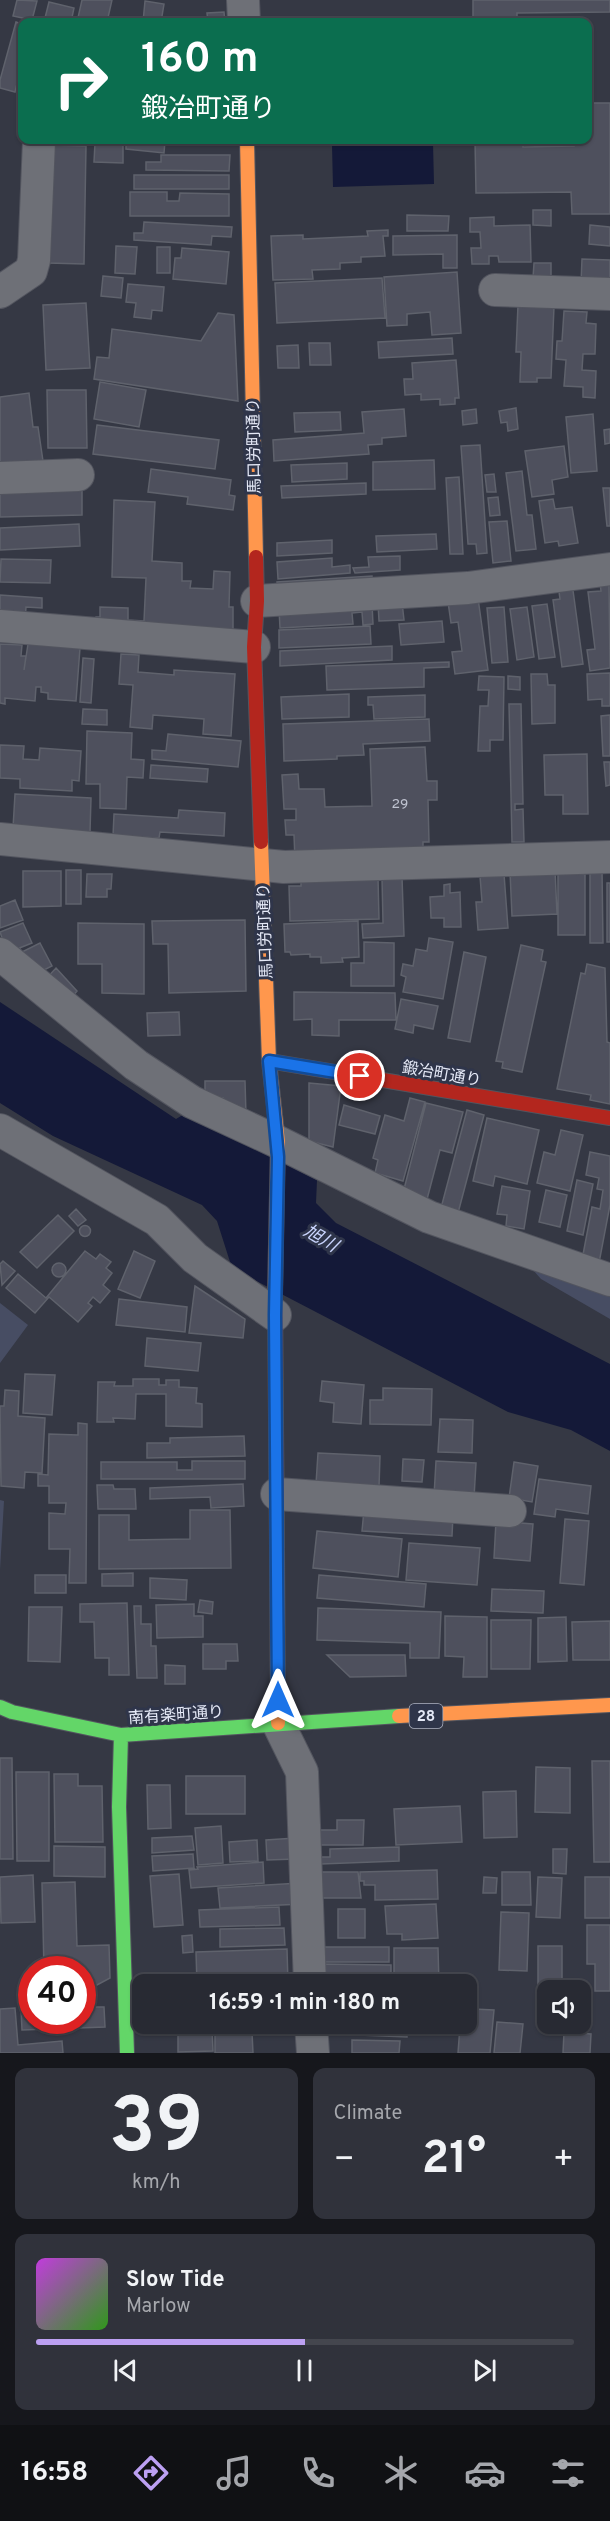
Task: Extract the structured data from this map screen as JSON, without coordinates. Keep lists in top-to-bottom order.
{
  "streets": {
    "street": [
      "馬口労町通り",
      "鍛冶町通り",
      "南有楽町通り",
      "28"
    ]
  },
  "crossings": [
    ["馬口労町通り", "鍛冶町通り"],
    ["馬口労町通り", "南有楽町通り"]
  ],
  "water": ["旭川"],
  "house_numbers": ["29"],
  "page": {
    "turn": ["160 m", "鍛冶町通り"],
    "limit": "40",
    "trip": "16:59 · 1 min · 180 m",
    "tile": [
      ["39", "km/h"],
      "Climate"
    ],
    "heat": ["−", "21°", "+"],
    "song": ["Slow Tide", "Marlow"],
    "tabs": "16:58"
  }
}
